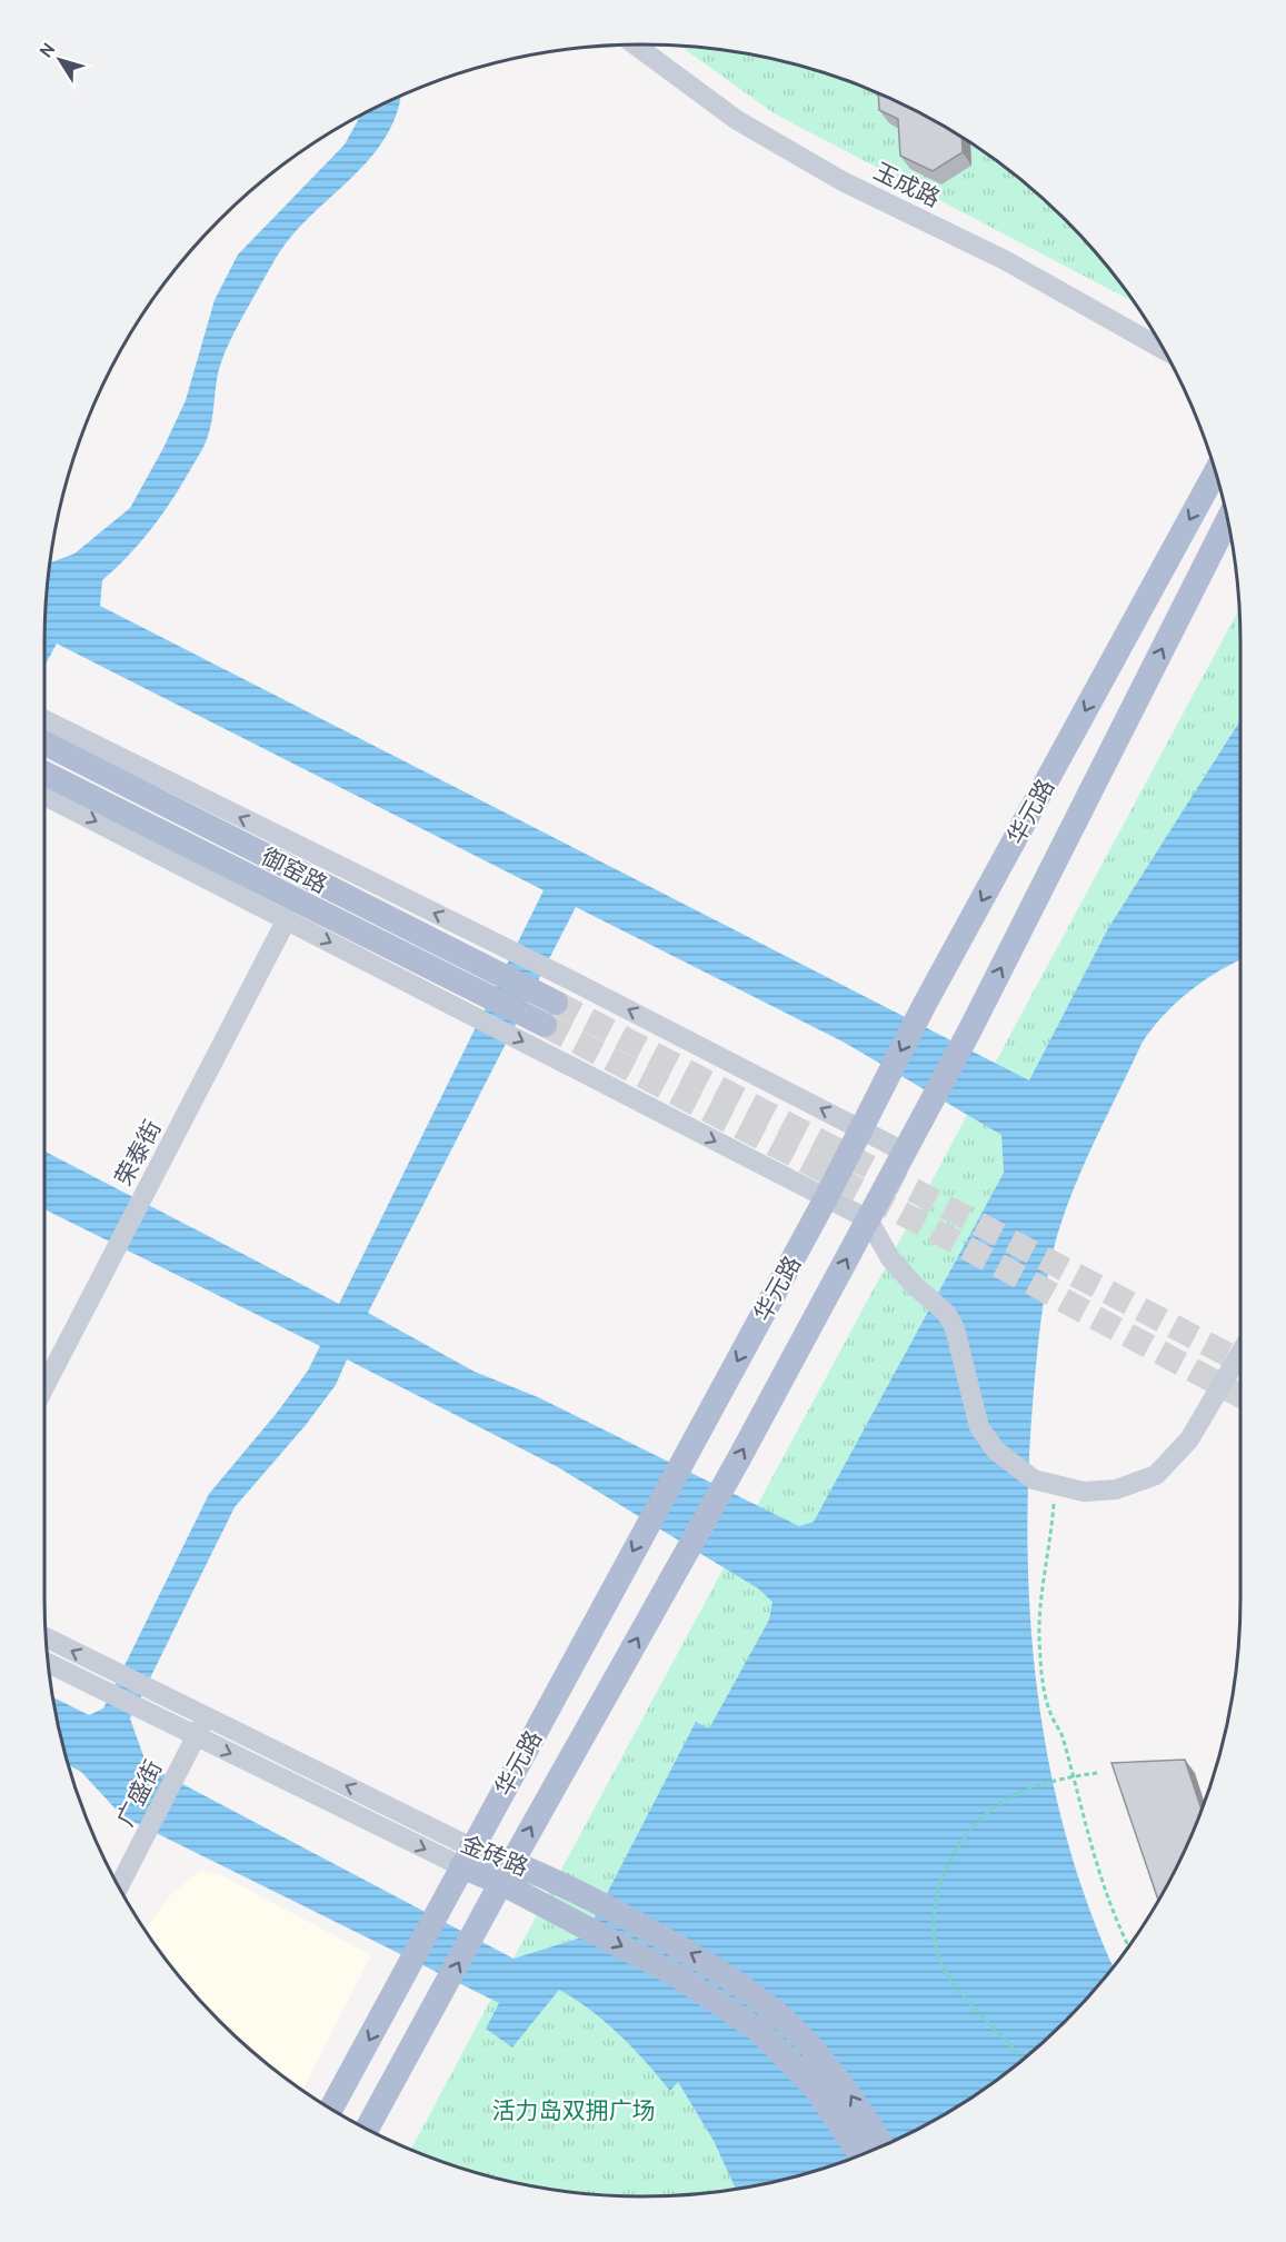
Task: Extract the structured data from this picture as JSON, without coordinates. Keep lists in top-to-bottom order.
{
  "streets": {
    "main road": ["华元路", "御窑路", "金砖路"],
    "street": ["玉成路", "荣泰街", "广盛街"]
  },
  "crossings": [
    ["华元路", "金砖路"],
    ["广盛街", "金砖路"]
  ],
  "parks": ["活力岛双拥广场"],
  "north": "top left"
}
